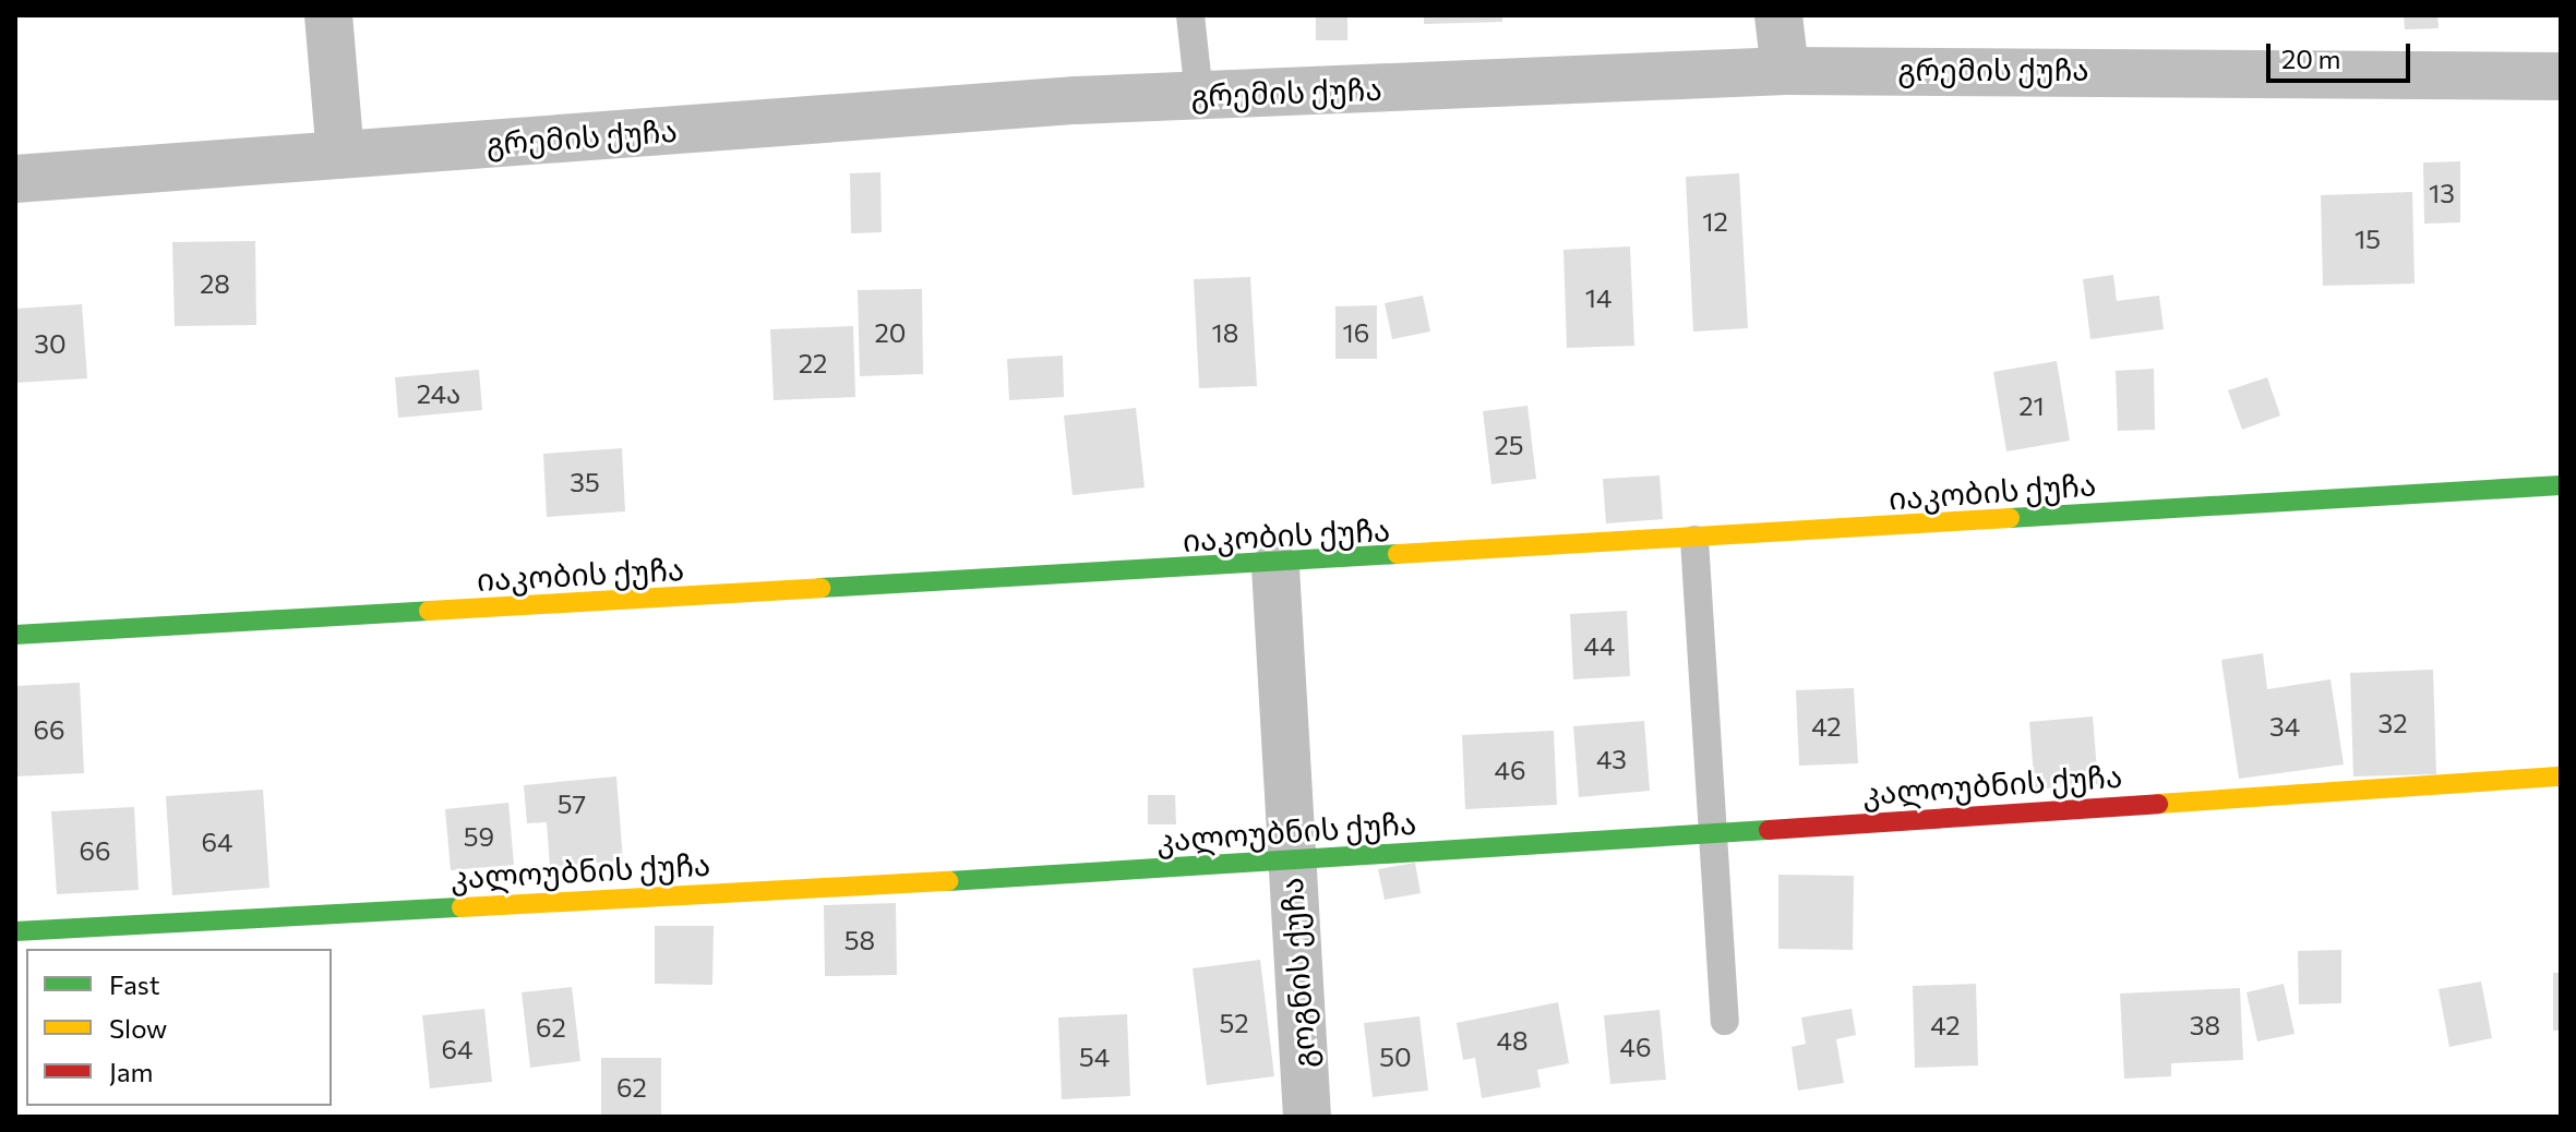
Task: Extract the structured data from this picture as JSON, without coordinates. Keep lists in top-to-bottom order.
{
  "streets": {
    "street": [
      "გრემის ქუჩა",
      "იაკობის ქუჩა",
      "კალოუბნის ქუჩა",
      "გოგნის ქუჩა"
    ]
  },
  "crossings": [
    ["იაკობის ქუჩა", "გოგნის ქუჩა"],
    ["კალოუბნის ქუჩა", "გოგნის ქუჩა"]
  ],
  "house_numbers": [
    "13",
    "12",
    "15",
    "28",
    "14",
    "20",
    "18",
    "16",
    "30",
    "22",
    "24ა",
    "21",
    "25",
    "35",
    "44",
    "32",
    "42",
    "34",
    "66",
    "43",
    "46",
    "57",
    "59",
    "64",
    "66",
    "58",
    "52",
    "42",
    "38",
    "62",
    "48",
    "46",
    "64",
    "54",
    "50",
    "62"
  ],
  "legend": ["Fast", "Slow", "Jam"],
  "scale_bar": "20 m"
}
